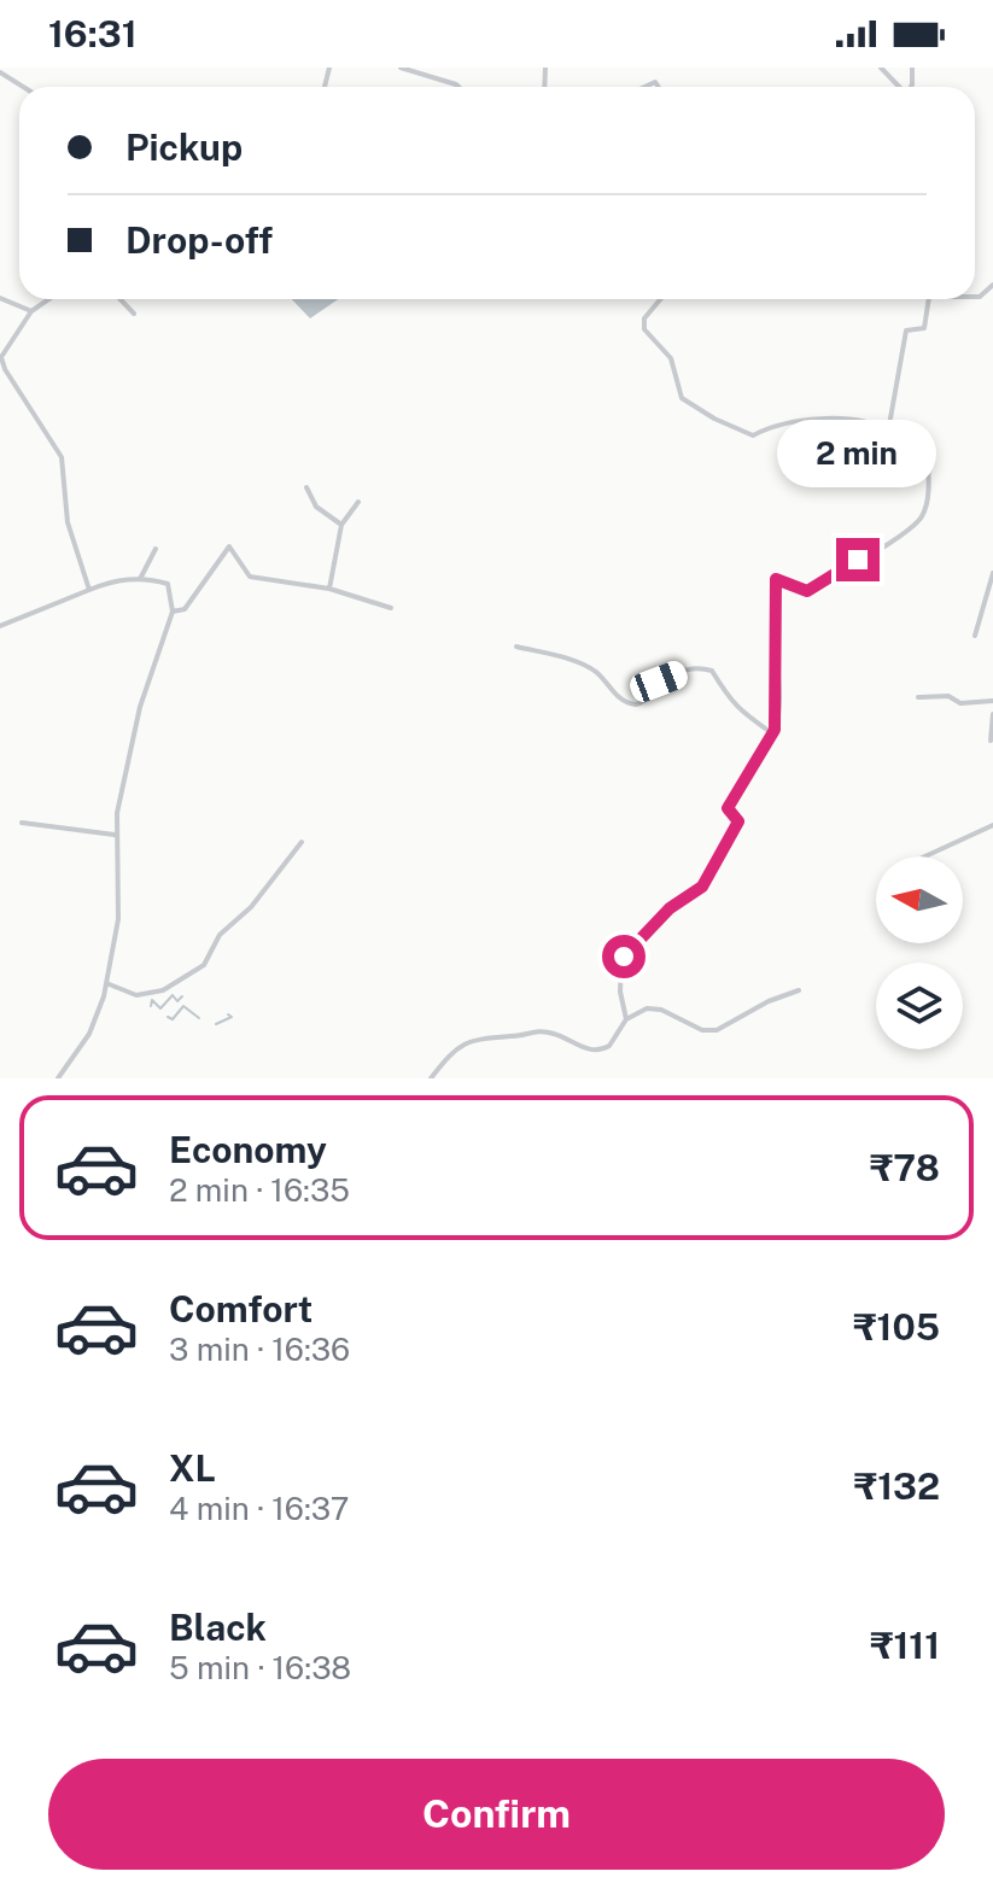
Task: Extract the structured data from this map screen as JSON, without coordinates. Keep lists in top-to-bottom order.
{
  "north": "left",
  "page": {
    "status": "16:31",
    "banner": ["Pickup", "Drop-off"],
    "bubble": "2 min",
    "list": [
      {
        "name": "Economy",
        "note": "2 min · 16:35",
        "value": "₹78"
      },
      {
        "name": "Comfort",
        "note": "3 min · 16:36",
        "value": "₹105"
      },
      {
        "name": "XL",
        "note": "4 min · 16:37",
        "value": "₹132"
      },
      {
        "name": "Black",
        "note": "5 min · 16:38",
        "value": "₹111"
      }
    ],
    "buttons": "Confirm"
  }
}
